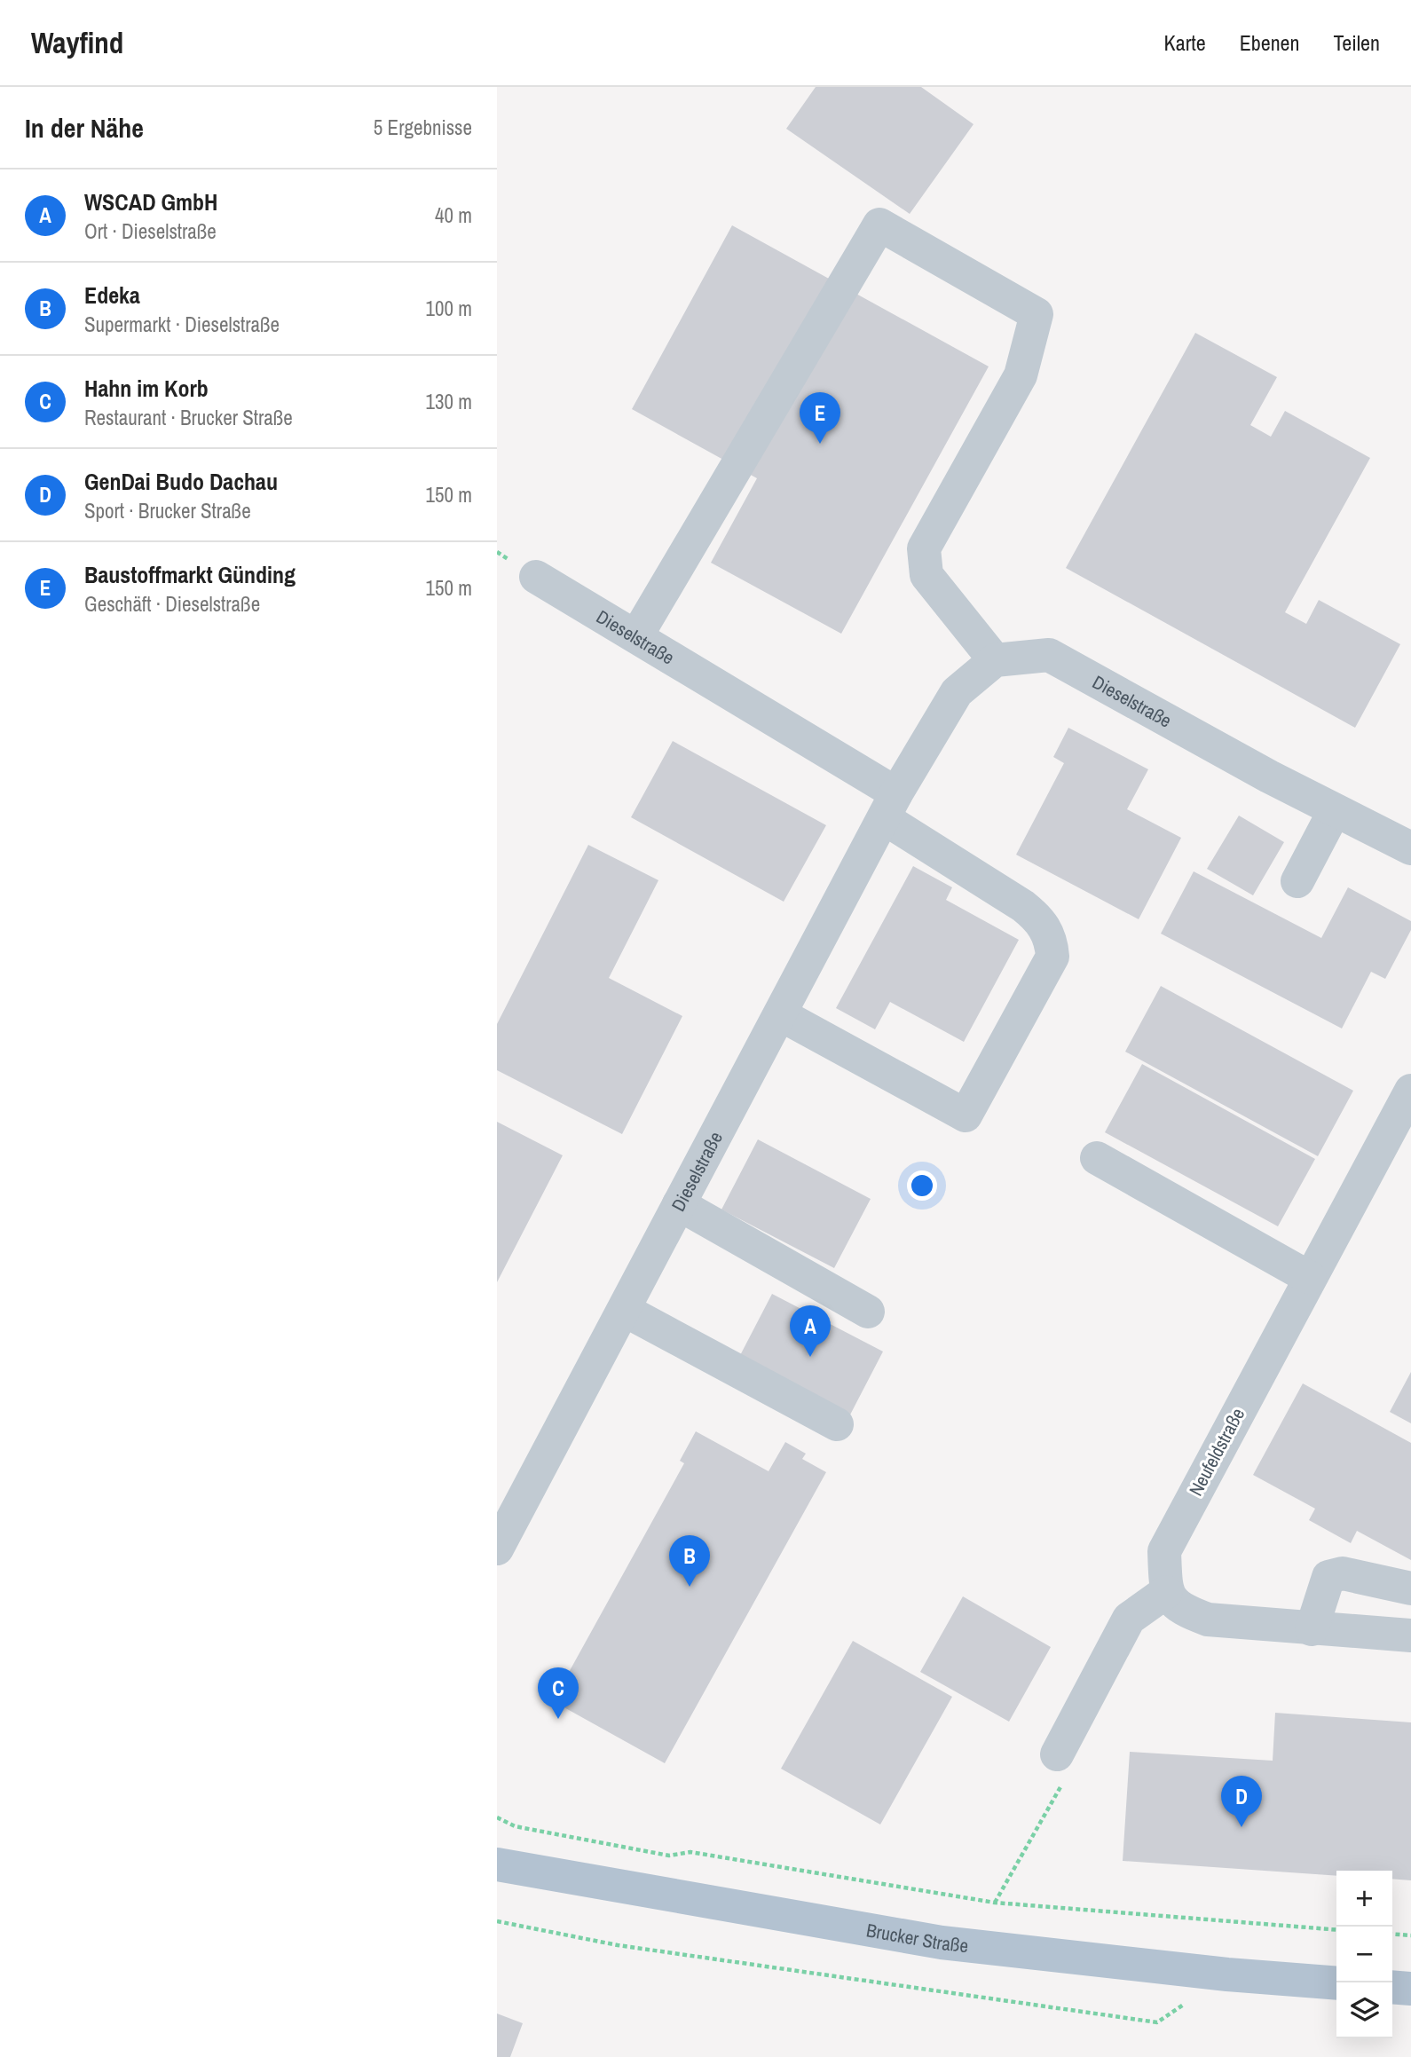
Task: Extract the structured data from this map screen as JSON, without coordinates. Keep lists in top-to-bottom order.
{
  "streets": {
    "main road": ["Brucker Straße"],
    "street": ["Dieselstraße", "Neufeldstraße"]
  },
  "page": {
    "header": "Wayfind",
    "nav": ["Karte", "Ebenen", "Teilen"],
    "heading": ["In der Nähe", "5 Ergebnisse"],
    "list": [
      {
        "mark": "A",
        "name": "WSCAD GmbH",
        "note": "Ort · Dieselstraße",
        "value": "40 m"
      },
      {
        "mark": "B",
        "name": "Edeka",
        "note": "Supermarkt · Dieselstraße",
        "value": "100 m"
      },
      {
        "mark": "C",
        "name": "Hahn im Korb",
        "note": "Restaurant · Brucker Straße",
        "value": "130 m"
      },
      {
        "mark": "D",
        "name": "GenDai Budo Dachau",
        "note": "Sport · Brucker Straße",
        "value": "150 m"
      },
      {
        "mark": "E",
        "name": "Baustoffmarkt Günding",
        "note": "Geschäft · Dieselstraße",
        "value": "150 m"
      }
    ],
    "pins": [
      "E",
      "A",
      "B",
      "C",
      "D"
    ],
    "map_buttons": ["+", "−"]
  }
}
